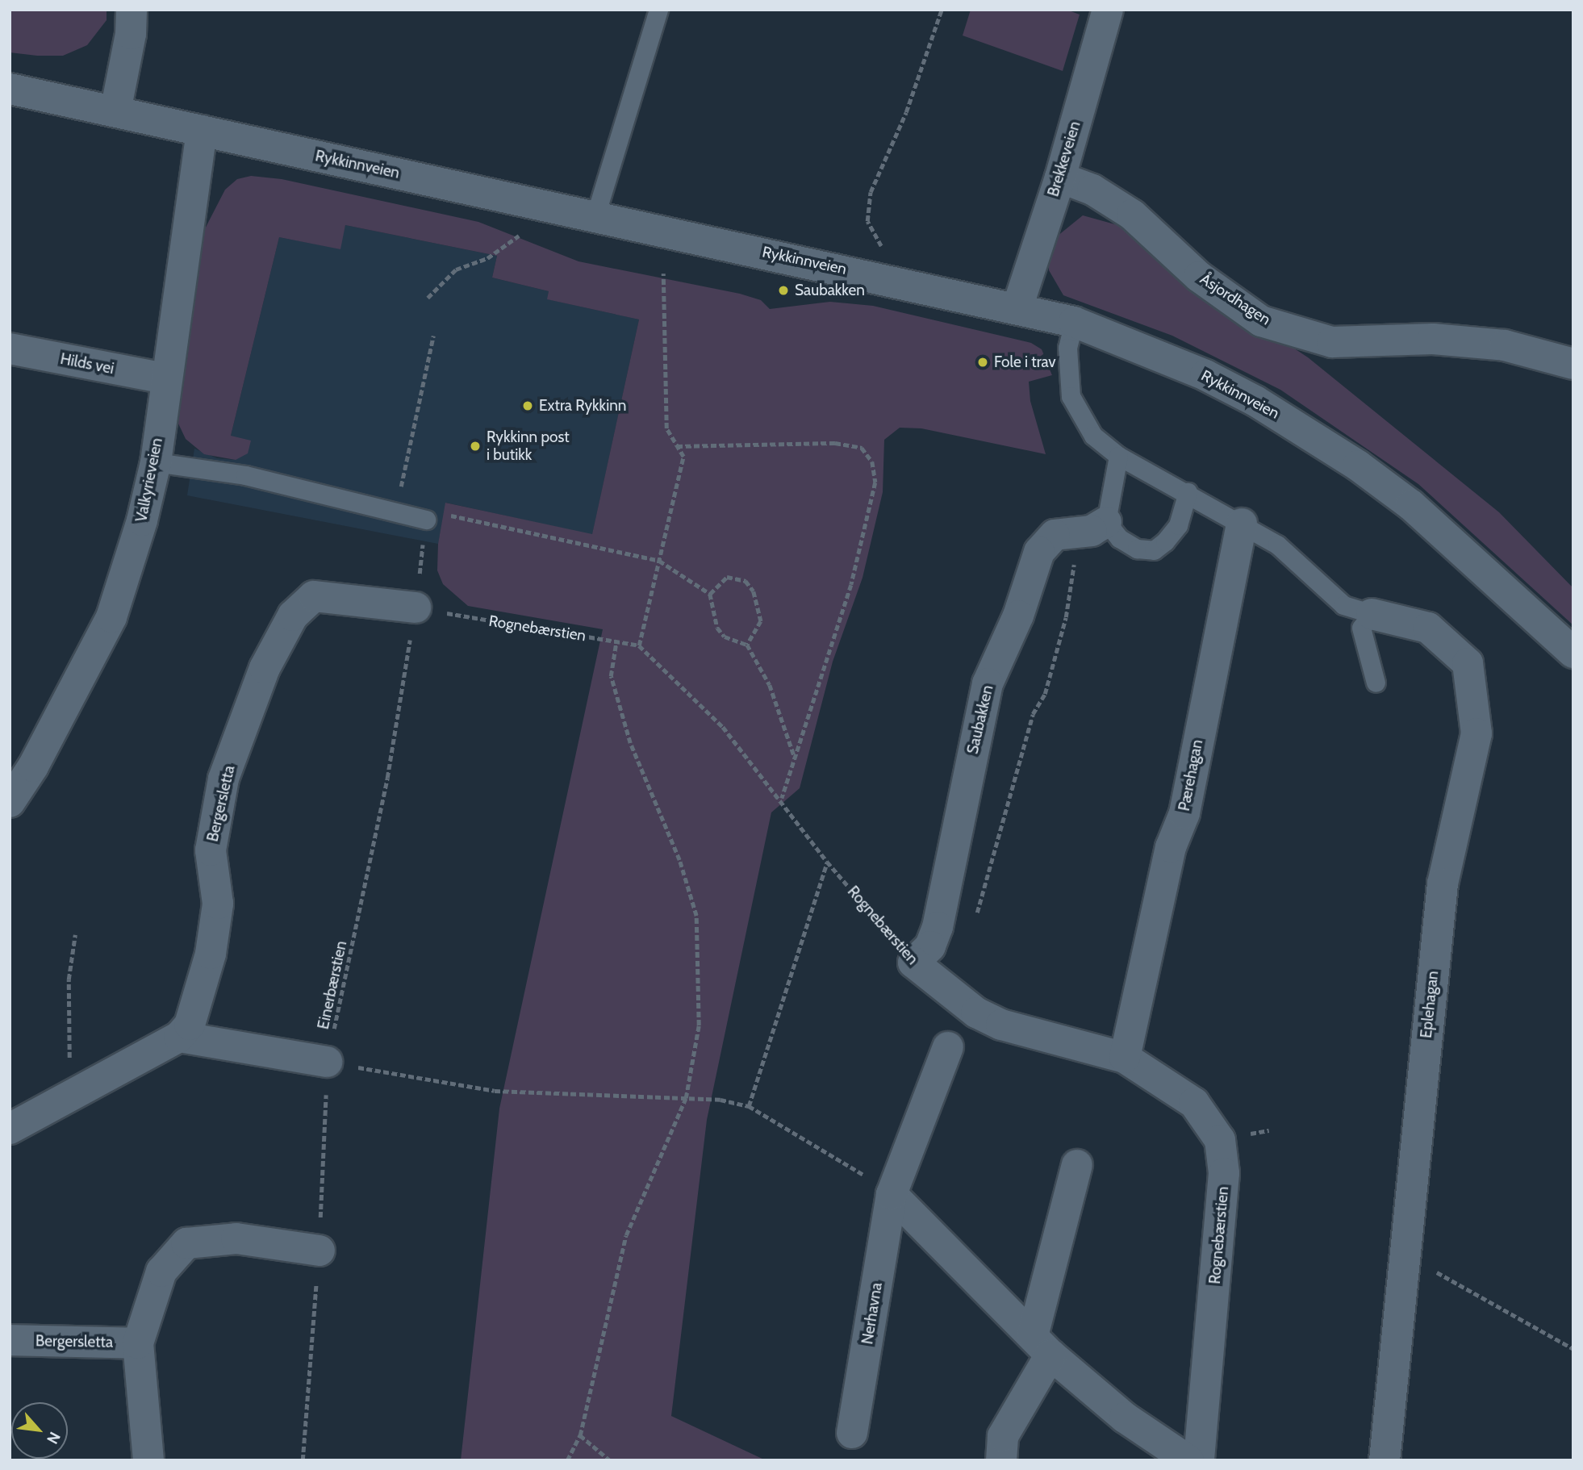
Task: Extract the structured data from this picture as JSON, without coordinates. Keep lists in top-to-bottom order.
{
  "streets": {
    "street": [
      "Brekkeveien",
      "Rykkinnveien",
      "Åsjordhagen",
      "Hilds vei",
      "Valkyrieveien",
      "Rognebærstien",
      "Saubakken",
      "Pærehagan",
      "Bergersletta",
      "Eplehagan",
      "Nerhavna"
    ],
    "path": ["Einerbærstien"]
  },
  "crossings": [
    ["Brekkeveien", "Rykkinnveien"],
    ["Brekkeveien", "Åsjordhagen"],
    ["Rykkinnveien", "Valkyrieveien"],
    ["Hilds vei", "Valkyrieveien"],
    ["Rognebærstien", "Saubakken"],
    ["Rognebærstien", "Pærehagan"],
    ["Rognebærstien", "Bergersletta"],
    ["Rognebærstien", "Einerbærstien"],
    ["Bergersletta", "Einerbærstien"]
  ],
  "places": [
    "Saubakken",
    "Fole i trav",
    "Extra Rykkinn",
    "Rykkinn post i butikk"
  ],
  "north": "bottom right"
}
